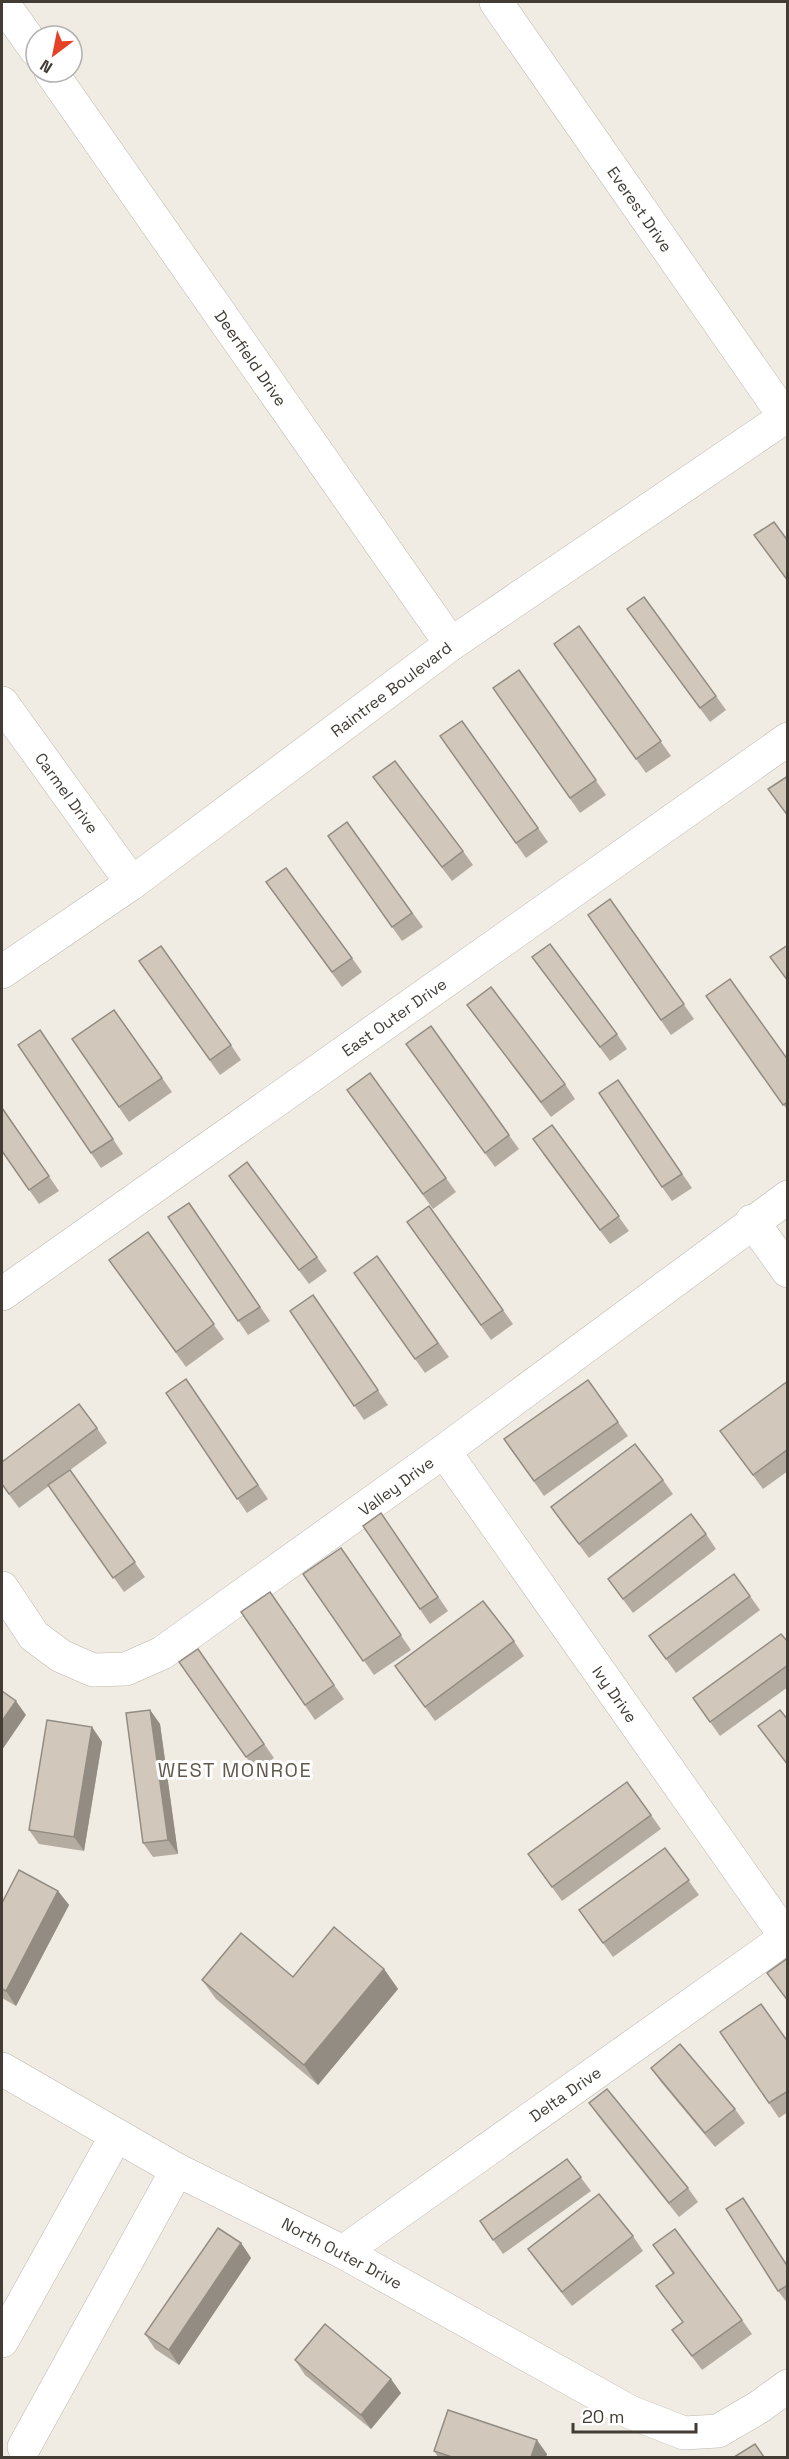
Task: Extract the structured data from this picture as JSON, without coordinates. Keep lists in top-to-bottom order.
{
  "streets": {
    "street": [
      "Everest Drive",
      "Deerfield Drive",
      "Raintree Boulevard",
      "Carmel Drive",
      "East Outer Drive",
      "Valley Drive",
      "Ivy Drive",
      "Delta Drive",
      "North Outer Drive"
    ]
  },
  "crossings": [
    ["Everest Drive", "Raintree Boulevard"],
    ["Deerfield Drive", "Raintree Boulevard"],
    ["Raintree Boulevard", "Carmel Drive"],
    ["Valley Drive", "Ivy Drive"],
    ["Ivy Drive", "Delta Drive"],
    ["Delta Drive", "North Outer Drive"]
  ],
  "districts": ["WEST MONROE"],
  "scale_bar": "20 m",
  "north": "bottom left"
}
